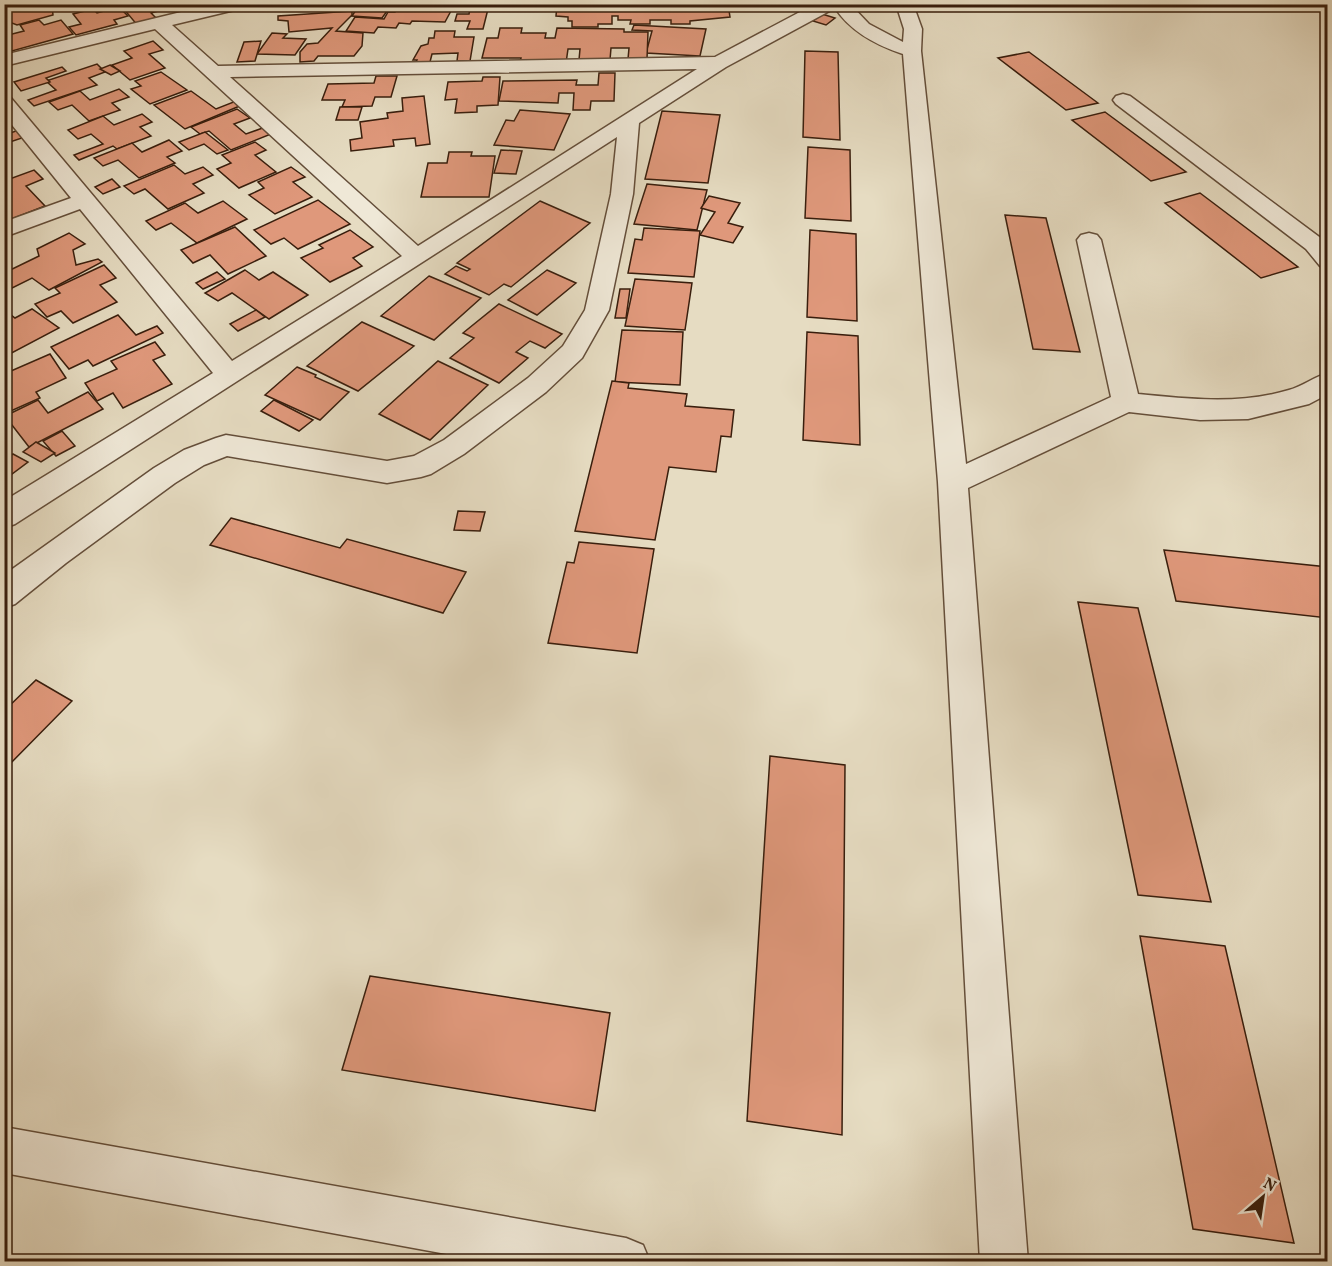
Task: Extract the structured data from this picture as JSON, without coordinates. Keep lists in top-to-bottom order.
{
  "north": "top right"
}
